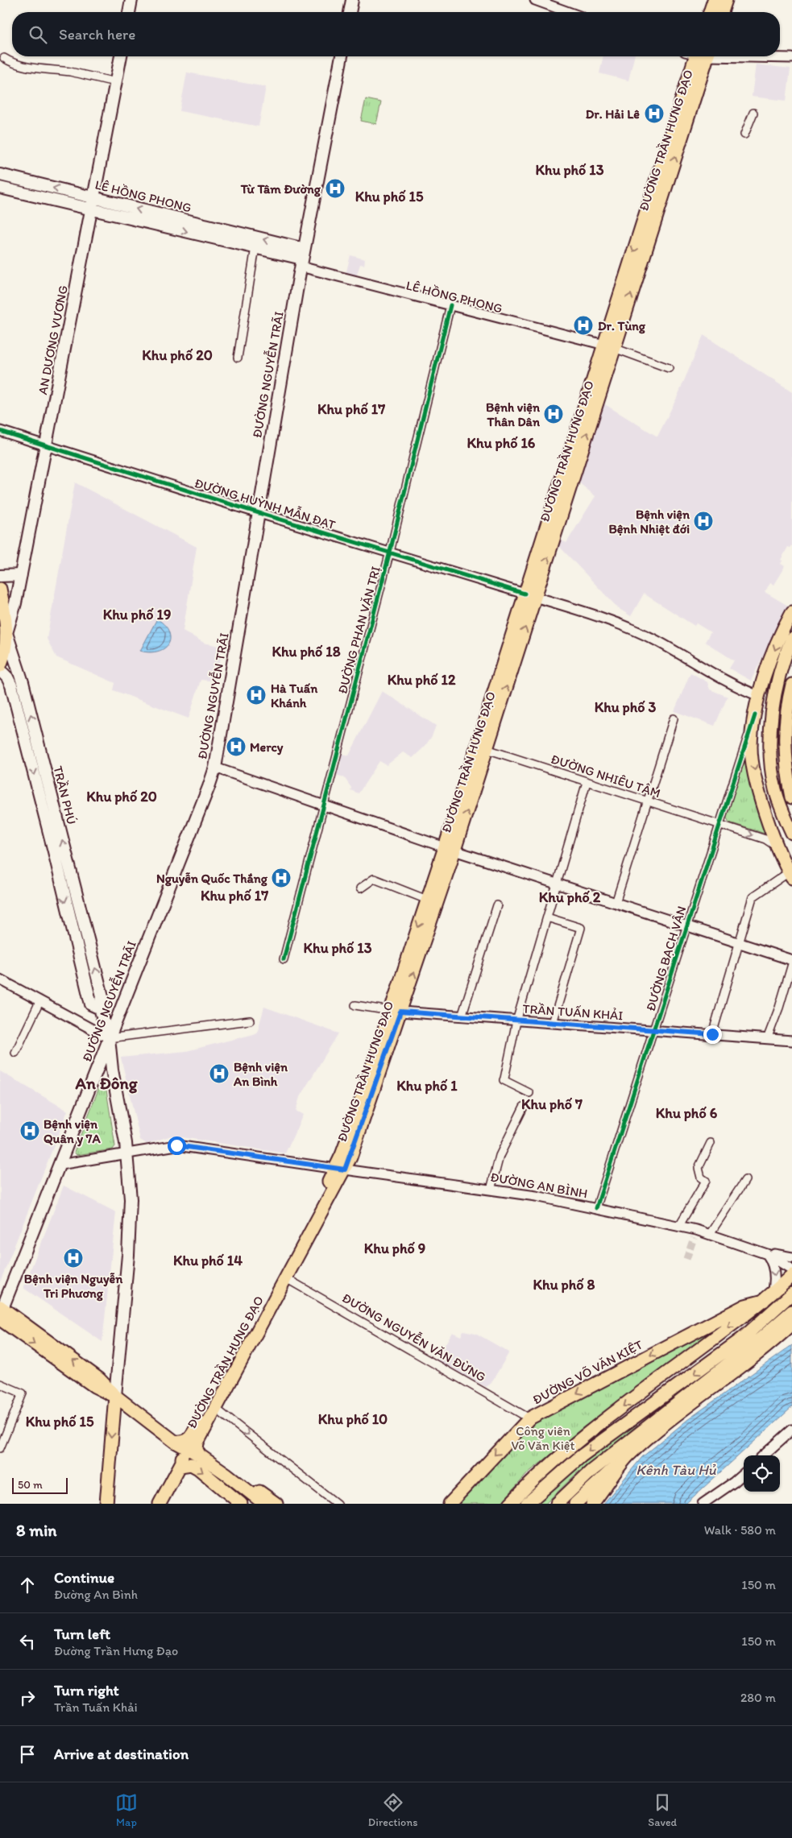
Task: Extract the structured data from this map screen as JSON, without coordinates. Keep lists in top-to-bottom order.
{
  "streets": {
    "main road": [
      "ĐƯỜNG TRẦN HƯNG ĐẠO",
      "LÊ HỒNG PHONG",
      "AN DƯƠNG VƯƠNG",
      "ĐƯỜNG NGUYỄN TRÃI",
      "TRẦN PHÚ",
      "ĐƯỜNG VÕ VĂN KIỆT"
    ],
    "street": [
      "ĐƯỜNG HUỲNH MẪN ĐẠT",
      "ĐƯỜNG PHAN VĂN TRỊ",
      "ĐƯỜNG NHIÊU TÂM",
      "ĐƯỜNG BẠCH VÂN",
      "TRẦN TUẤN KHẢI",
      "ĐƯỜNG AN BÌNH",
      "ĐƯỜNG NGUYỄN VĂN ĐỪNG"
    ]
  },
  "crossings": [
    ["ĐƯỜNG TRẦN HƯNG ĐẠO", "LÊ HỒNG PHONG"],
    ["ĐƯỜNG TRẦN HƯNG ĐẠO", "ĐƯỜNG HUỲNH MẪN ĐẠT"],
    ["ĐƯỜNG TRẦN HƯNG ĐẠO", "ĐƯỜNG NHIÊU TÂM"],
    ["ĐƯỜNG TRẦN HƯNG ĐẠO", "TRẦN TUẤN KHẢI"],
    ["ĐƯỜNG TRẦN HƯNG ĐẠO", "ĐƯỜNG AN BÌNH"],
    ["ĐƯỜNG TRẦN HƯNG ĐẠO", "ĐƯỜNG NGUYỄN VĂN ĐỪNG"],
    ["LÊ HỒNG PHONG", "AN DƯƠNG VƯƠNG"],
    ["LÊ HỒNG PHONG", "ĐƯỜNG NGUYỄN TRÃI"],
    ["LÊ HỒNG PHONG", "ĐƯỜNG PHAN VĂN TRỊ"],
    ["AN DƯƠNG VƯƠNG", "ĐƯỜNG HUỲNH MẪN ĐẠT"],
    ["AN DƯƠNG VƯƠNG", "TRẦN PHÚ"],
    ["ĐƯỜNG NGUYỄN TRÃI", "ĐƯỜNG HUỲNH MẪN ĐẠT"],
    ["ĐƯỜNG NGUYỄN TRÃI", "TRẦN PHÚ"],
    ["ĐƯỜNG NGUYỄN TRÃI", "ĐƯỜNG AN BÌNH"],
    ["ĐƯỜNG HUỲNH MẪN ĐẠT", "ĐƯỜNG PHAN VĂN TRỊ"],
    ["ĐƯỜNG NHIÊU TÂM", "ĐƯỜNG BẠCH VÂN"],
    ["ĐƯỜNG BẠCH VÂN", "TRẦN TUẤN KHẢI"],
    ["ĐƯỜNG BẠCH VÂN", "ĐƯỜNG AN BÌNH"],
    ["ĐƯỜNG NGUYỄN VĂN ĐỪNG", "ĐƯỜNG VÕ VĂN KIỆT"]
  ],
  "districts": [
    "Khu phố 13",
    "Khu phố 15",
    "Khu phố 20",
    "Khu phố 17",
    "Khu phố 16",
    "Khu phố 19",
    "Khu phố 18",
    "Khu phố 12",
    "Khu phố 3",
    "Khu phố 20",
    "Khu phố 17",
    "Khu phố 2",
    "Khu phố 13",
    "An Đông",
    "Khu phố 1",
    "Khu phố 7",
    "Khu phố 6",
    "Khu phố 9",
    "Khu phố 14",
    "Khu phố 8",
    "Khu phố 10",
    "Khu phố 15"
  ],
  "water": ["Kênh Tàu Hủ"],
  "parks": ["Công viên Võ Văn Kiệt"],
  "places": {
    "hospital": [
      "Dr. Hải Lê",
      "Từ Tâm Đường",
      "Dr. Tùng",
      "Bệnh viện Thân Dân",
      "Bệnh viện Bệnh Nhiệt đới",
      "Hà Tuấn Khánh",
      "Mercy",
      "Nguyễn Quốc Thắng",
      "Bệnh viện An Bình",
      "Bệnh viện Quân y 7A",
      "Bệnh viện Nguyễn Tri Phương"
    ]
  },
  "scale_bar": "50 m",
  "page": {
    "search": "Search here",
    "scale": "50 m",
    "heading": ["8 min", "Walk · 580 m"],
    "list": [
      ["Continue", "Đường An Bình", "150 m"],
      ["Turn left", "Đường Trần Hưng Đạo", "150 m"],
      ["Turn right", "Trần Tuấn Khải", "280 m"],
      "Arrive at destination"
    ],
    "nav": ["Map", "Directions", "Saved"]
  }
}
